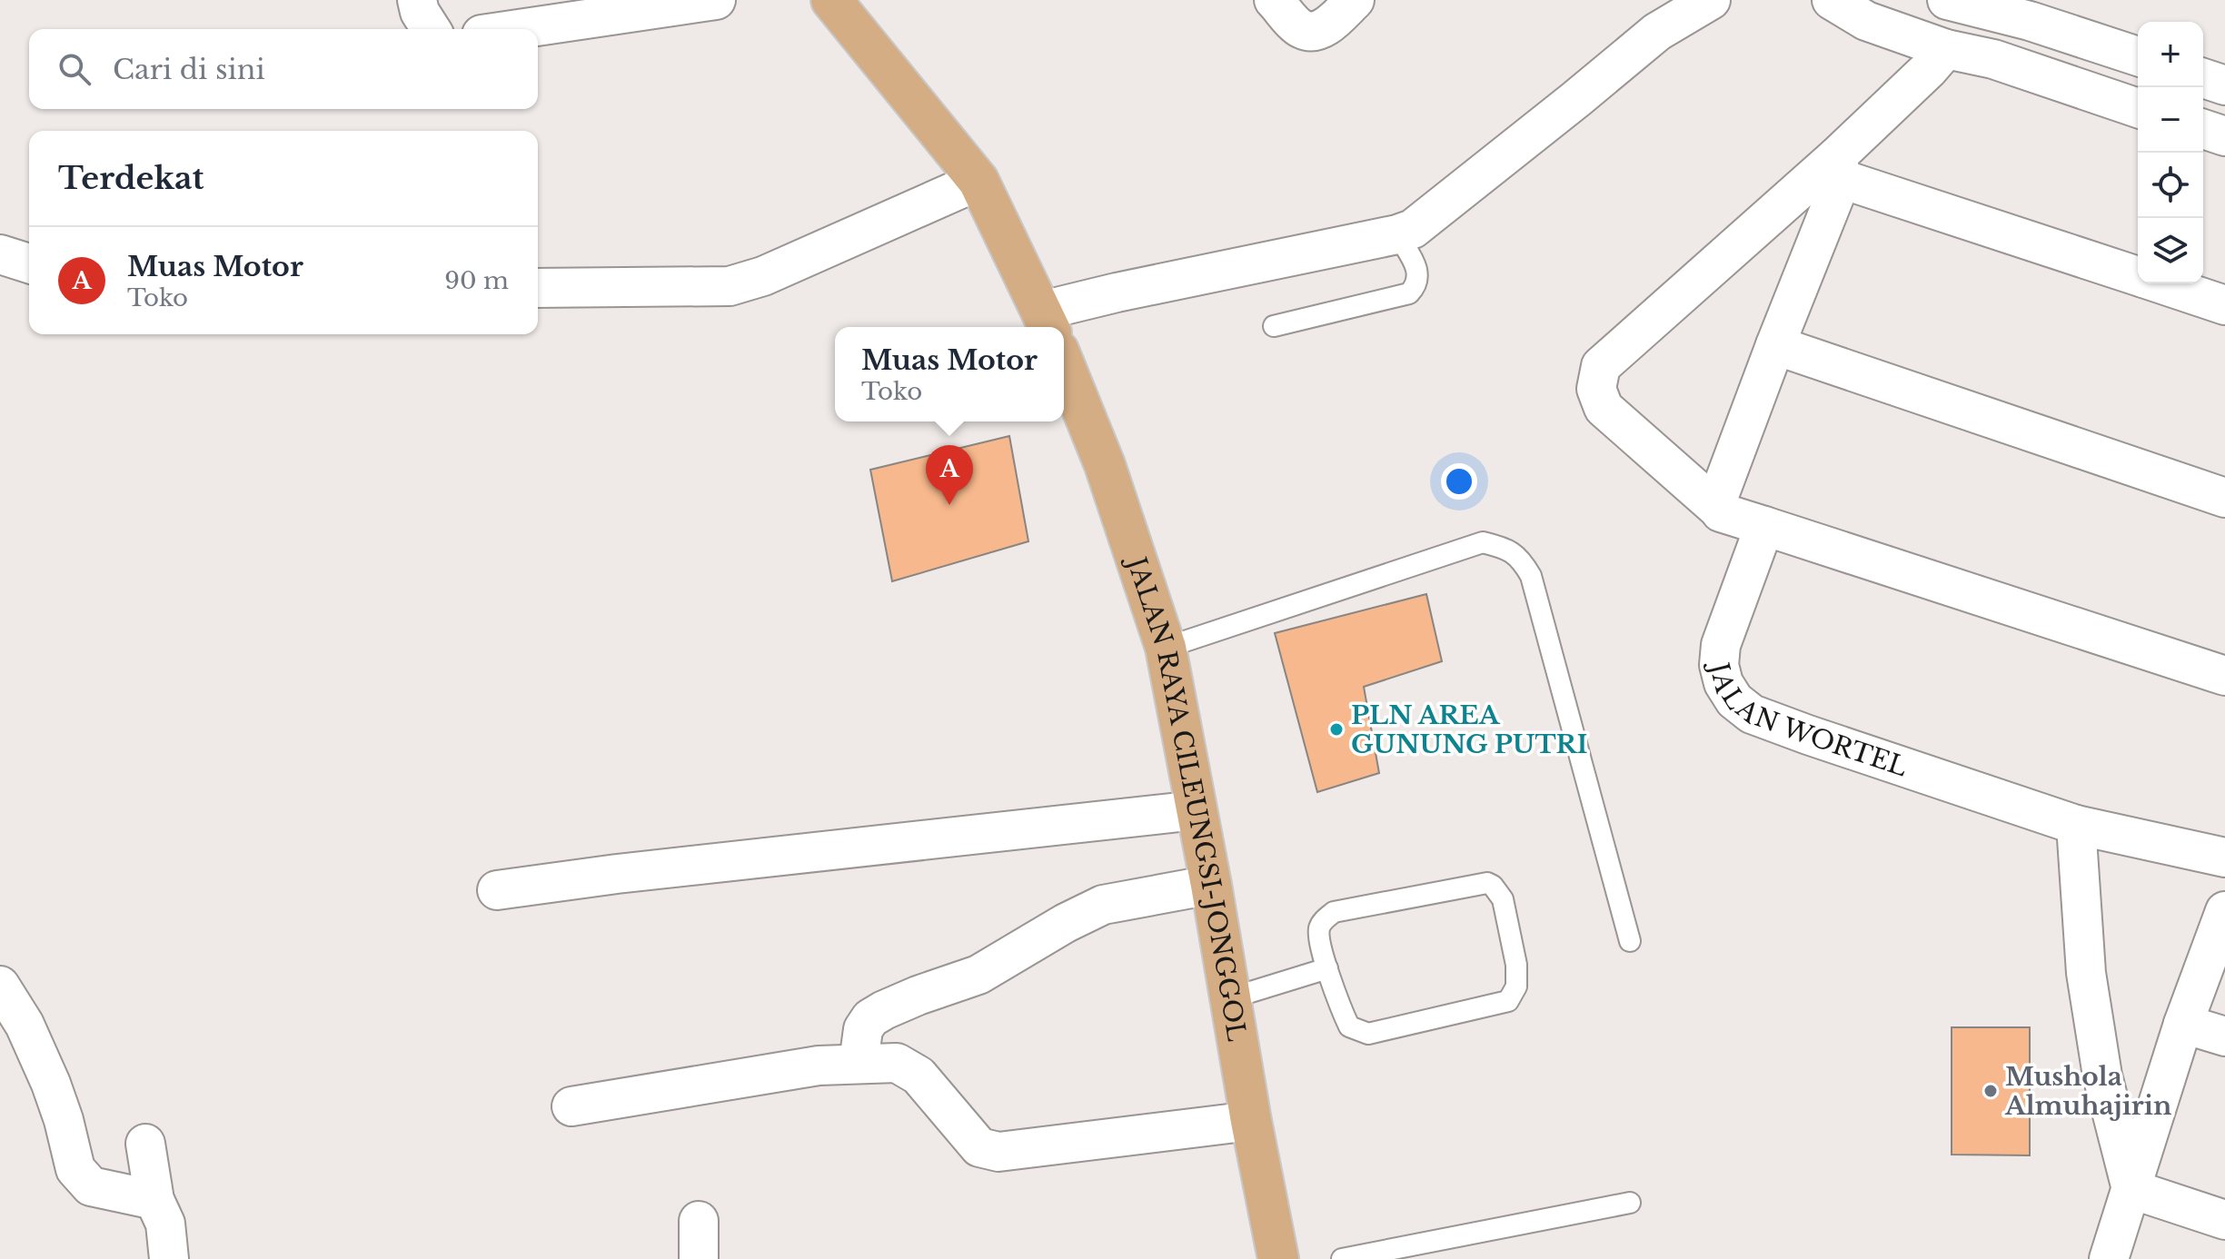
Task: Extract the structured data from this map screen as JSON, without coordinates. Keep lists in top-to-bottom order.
{
  "streets": {
    "main road": ["JALAN RAYA CILEUNGSI-JONGGOL"],
    "street": ["JALAN WORTEL"]
  },
  "places": ["PLN AREA GUNUNG PUTRI", "Mushola Almuhajirin"],
  "page": {
    "map_buttons": ["+", "−"],
    "search": "Cari di sini",
    "heading": "Terdekat",
    "list": [
      {
        "mark": "A",
        "name": "Muas Motor",
        "note": "Toko",
        "value": "90 m"
      }
    ],
    "popup": ["Muas Motor", "Toko"],
    "pins": "A"
  }
}
